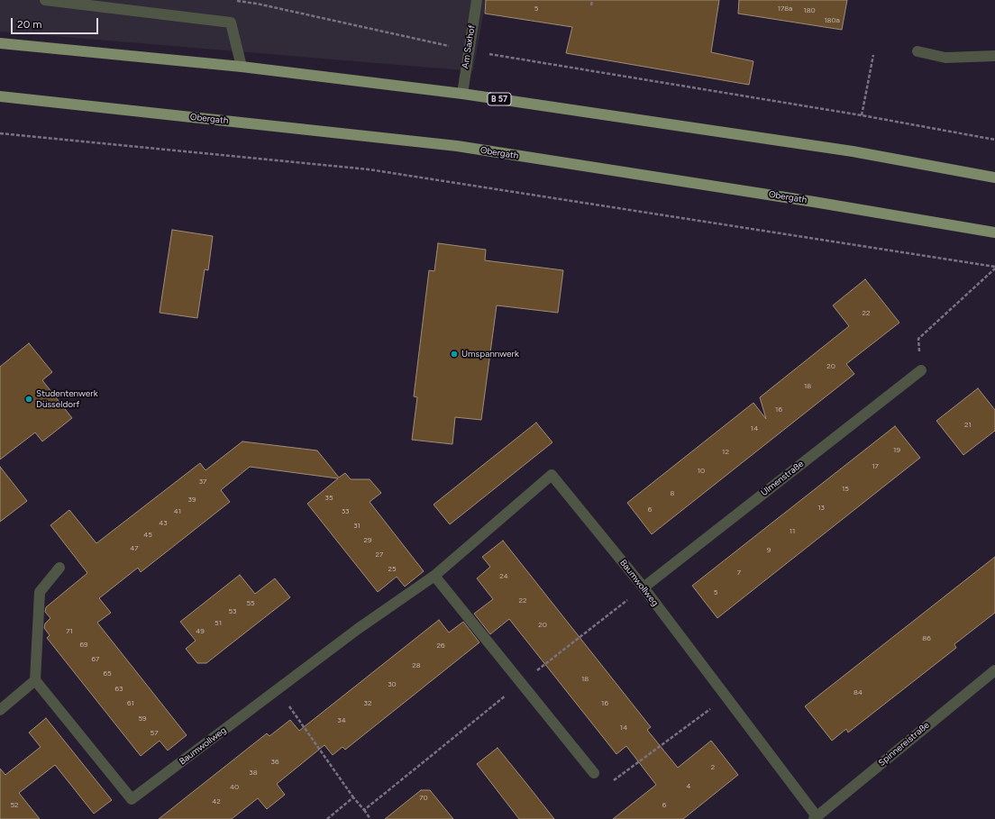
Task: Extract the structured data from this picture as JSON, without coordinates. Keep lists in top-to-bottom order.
{
  "streets": {
    "main road": ["B 57", "Obergath"],
    "street": [
      "Am Saxhof",
      "Ulmenstraße",
      "Baumwollweg",
      "Spinnereistraße"
    ]
  },
  "crossings": [
    ["Am Saxhof", "B 57"],
    ["Ulmenstraße", "Baumwollweg"],
    ["Baumwollweg", "Spinnereistraße"]
  ],
  "places": ["Umspannwerk", "Studentenwerk Düsseldorf"],
  "house_numbers": [
    "5",
    "178a",
    "180",
    "180a",
    "22",
    "20",
    "18",
    "16",
    "21",
    "14",
    "19",
    "12",
    "17",
    "10",
    "37",
    "15",
    "8",
    "35",
    "39",
    "13",
    "6",
    "41",
    "33",
    "43",
    "31",
    "11",
    "45",
    "29",
    "47",
    "9",
    "27",
    "25",
    "7",
    "24",
    "5",
    "22",
    "55",
    "53",
    "51",
    "20",
    "71",
    "49",
    "86",
    "69",
    "26",
    "67",
    "28",
    "65",
    "18",
    "30",
    "63",
    "84",
    "61",
    "32",
    "16",
    "59",
    "34",
    "14",
    "57",
    "36",
    "2",
    "38",
    "4",
    "40",
    "70",
    "42",
    "52",
    "6"
  ],
  "scale_bar": "20 m"
}
